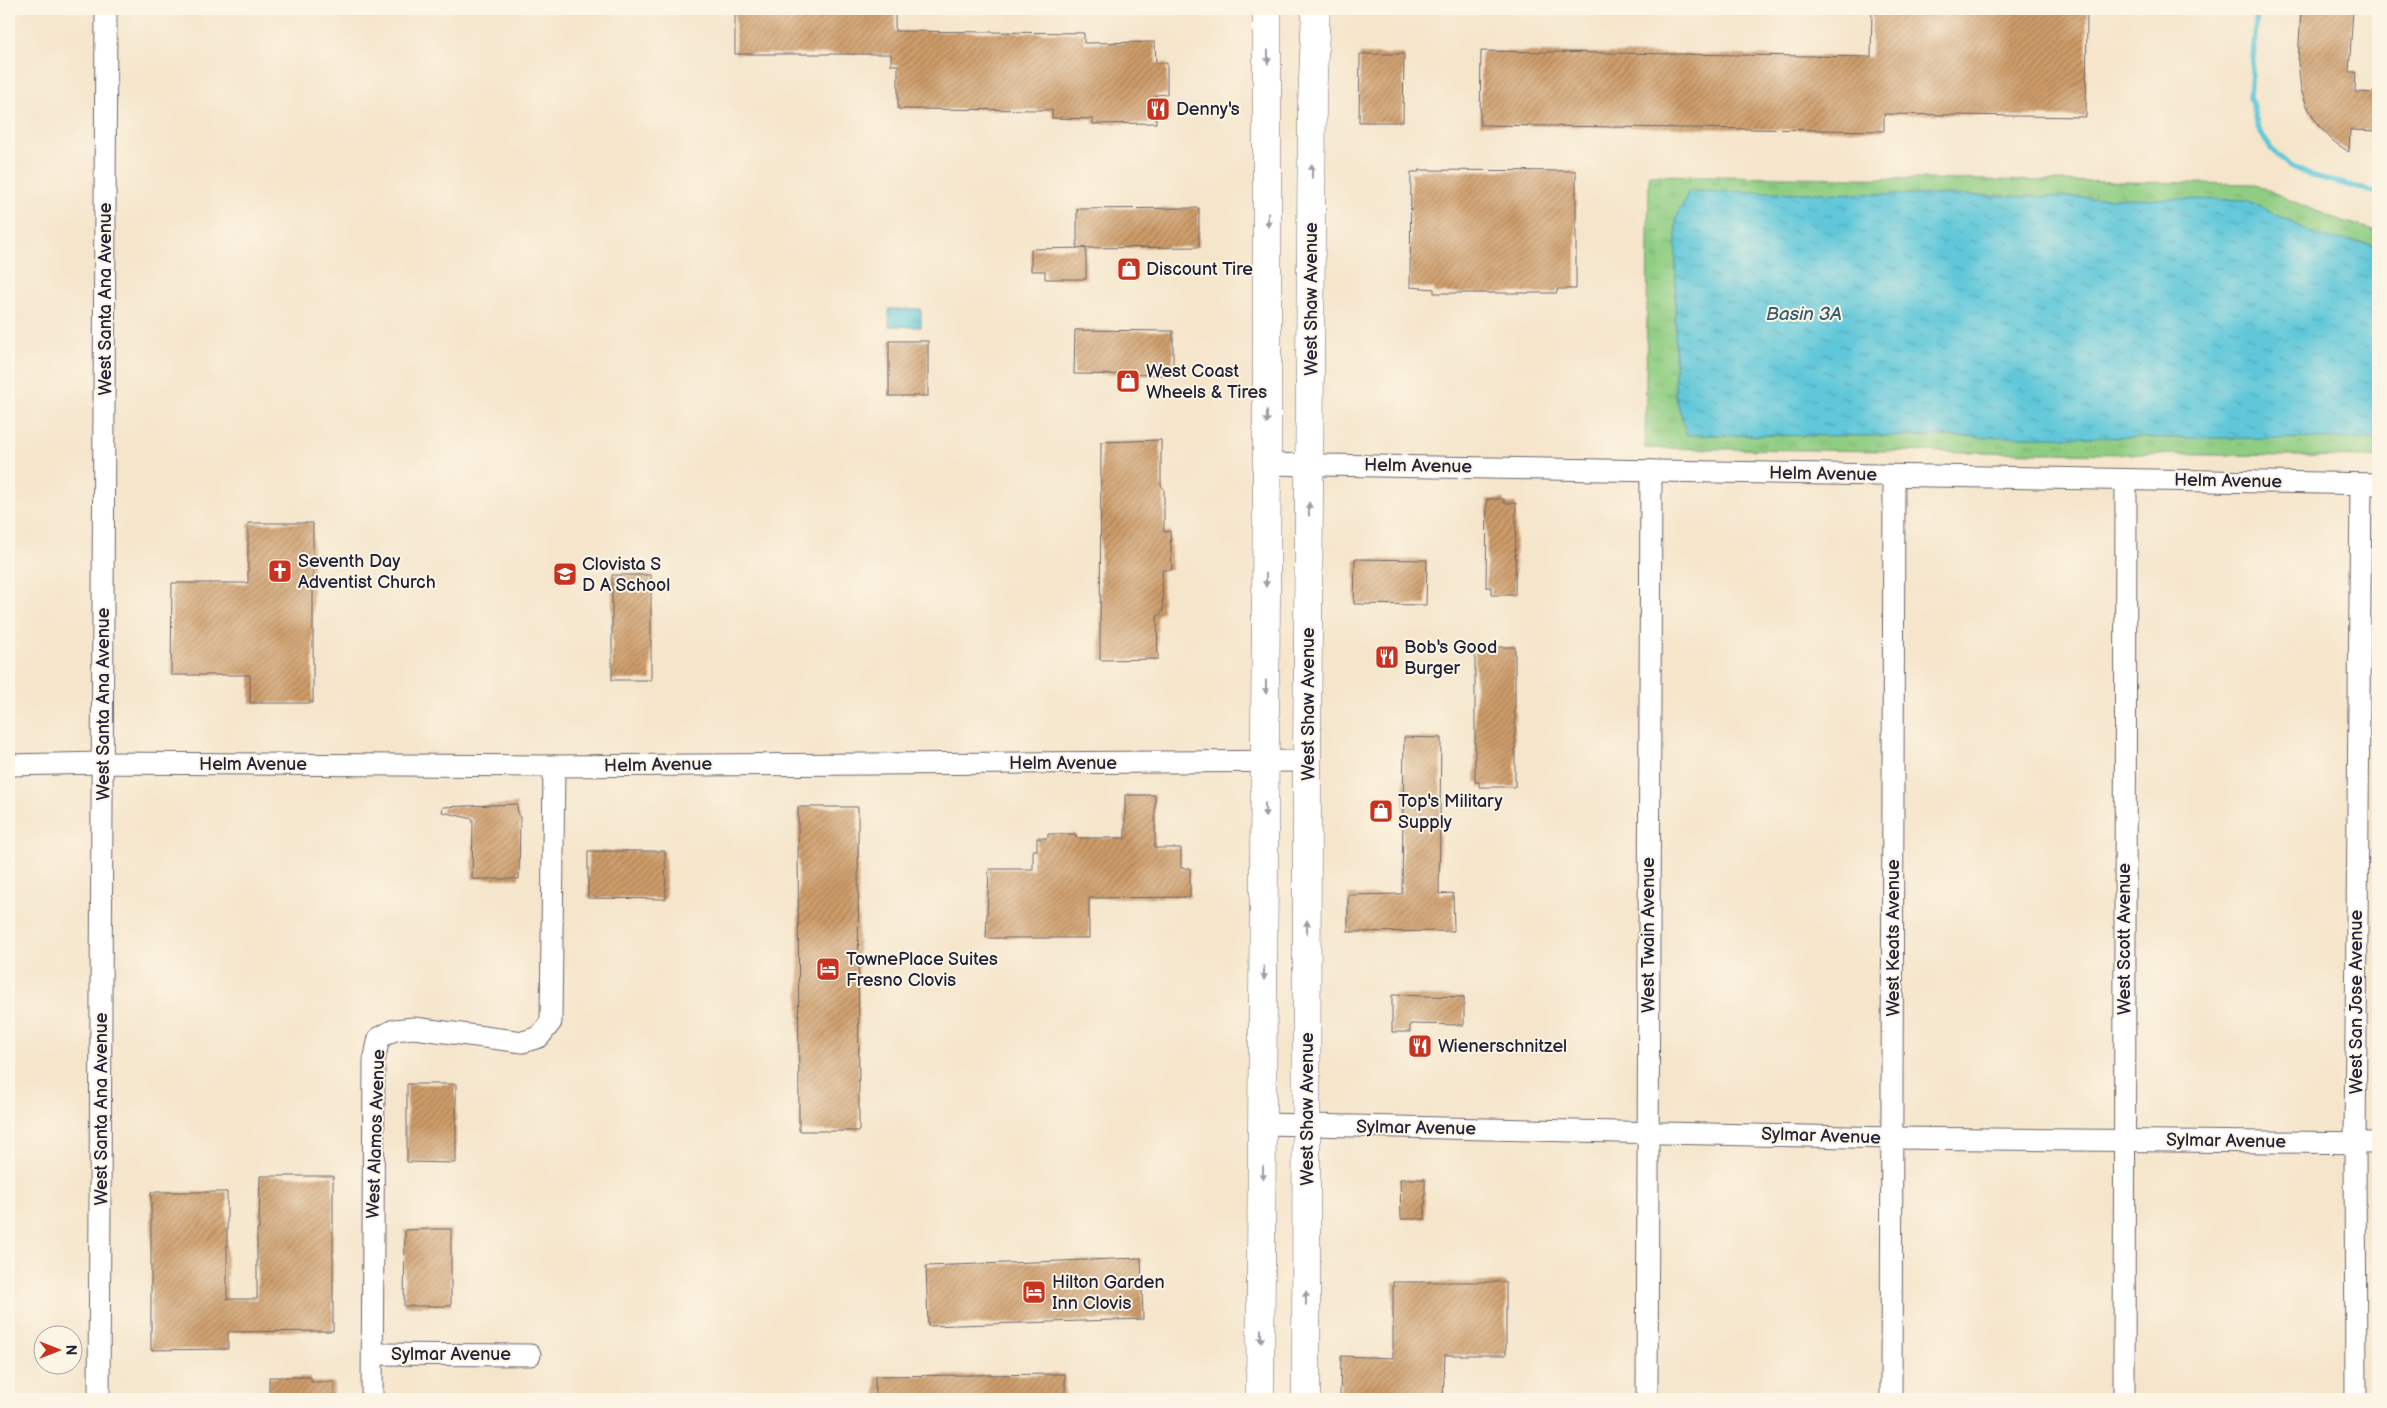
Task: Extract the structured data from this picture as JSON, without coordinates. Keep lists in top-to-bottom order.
{
  "streets": {
    "main road": ["West Shaw Avenue"],
    "street": [
      "West Santa Ana Avenue",
      "Helm Avenue",
      "West Twain Avenue",
      "West Keats Avenue",
      "West Scott Avenue",
      "West San Jose Avenue",
      "Sylmar Avenue",
      "West Alamos Avenue"
    ]
  },
  "crossings": [
    ["West Santa Ana Avenue", "Helm Avenue"],
    ["West Shaw Avenue", "Helm Avenue"],
    ["West Shaw Avenue", "Sylmar Avenue"],
    ["Helm Avenue", "West Twain Avenue"],
    ["Helm Avenue", "West Keats Avenue"],
    ["Helm Avenue", "West Scott Avenue"],
    ["Helm Avenue", "West San Jose Avenue"],
    ["Helm Avenue", "West Alamos Avenue"],
    ["West Twain Avenue", "Sylmar Avenue"],
    ["West Keats Avenue", "Sylmar Avenue"],
    ["West Scott Avenue", "Sylmar Avenue"],
    ["West San Jose Avenue", "Sylmar Avenue"],
    ["Sylmar Avenue", "West Alamos Avenue"]
  ],
  "water": ["Basin 3A"],
  "places": {
    "restaurant": ["Denny's", "Bob's Good Burger", "Wienerschnitzel"],
    "shop": ["Discount Tire", "West Coast Wheels & Tires", "Top's Military Supply"],
    "church": ["Seventh Day Adventist Church"],
    "school or university": ["Clovista S D A School"],
    "hotel": ["TownePlace Suites Fresno Clovis", "Hilton Garden Inn Clovis"]
  },
  "north": "right"
}
